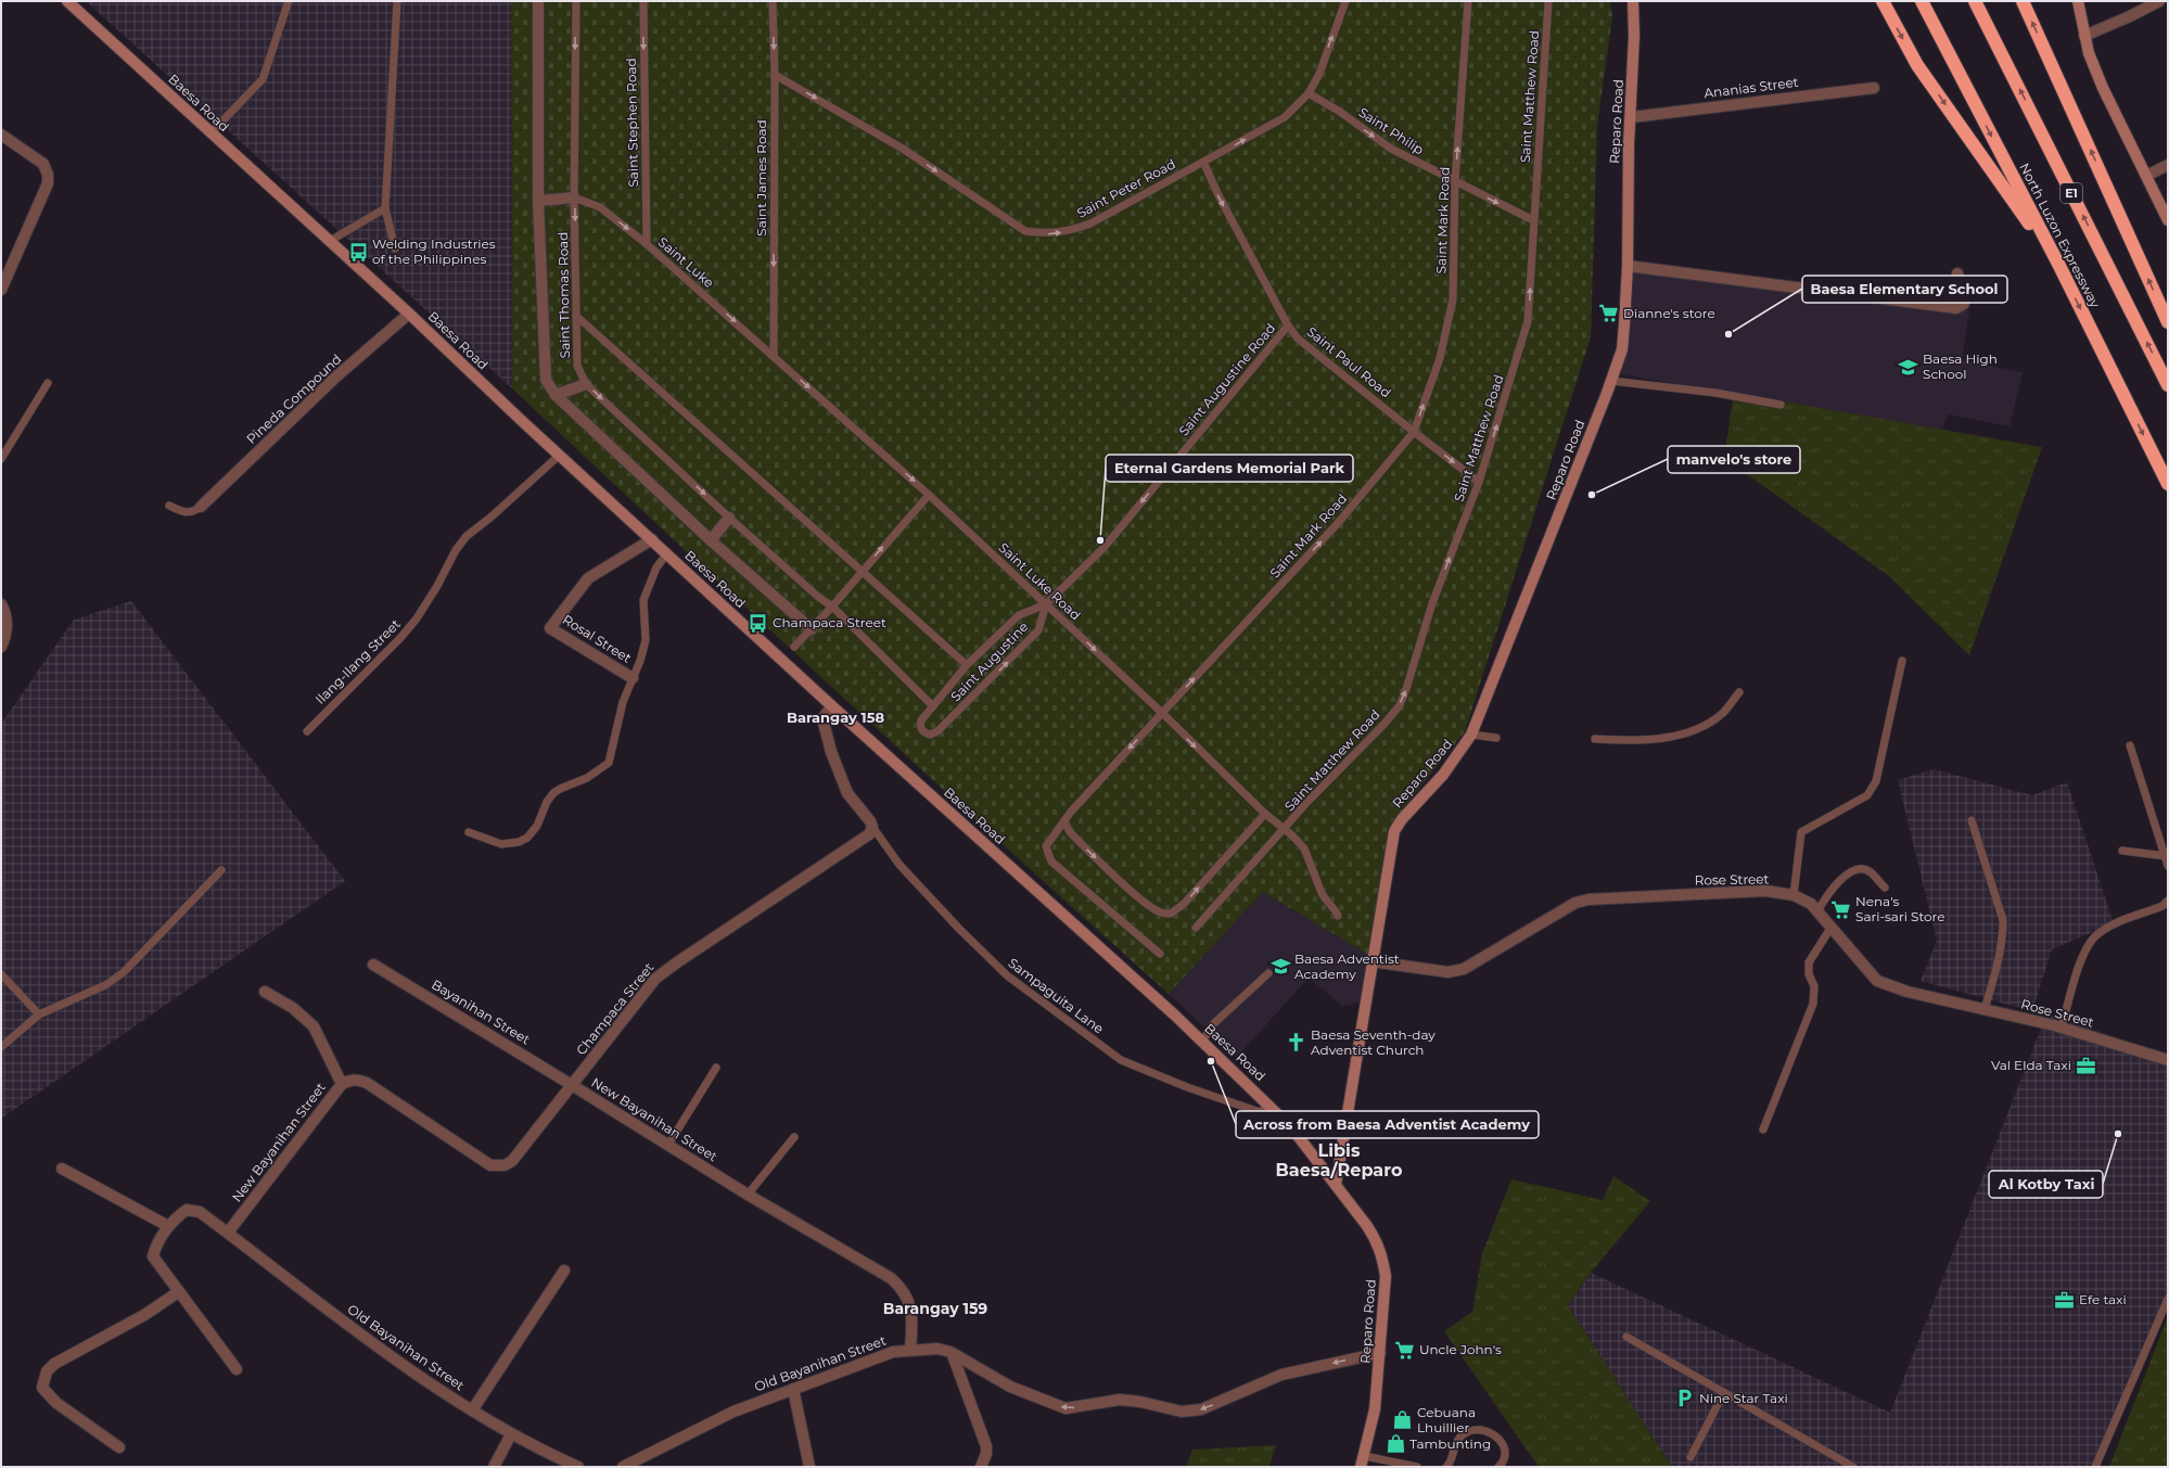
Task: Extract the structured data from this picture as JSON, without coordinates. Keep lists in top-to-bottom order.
{
  "streets": {
    "highway": ["E1", "North Luzon Expressway"],
    "main road": ["Baesa Road", "Reparo Road"],
    "street": [
      "Ananias Street",
      "Pineda Compound",
      "Rosal Street",
      "Rose Street",
      "Champaca Street",
      "Bayanihan Street",
      "New Bayanihan Street",
      "Old Bayanihan Street"
    ],
    "lane": [
      "Saint Matthew Road",
      "Saint Stephen Road",
      "Saint Philip",
      "Saint James Road",
      "Saint Peter Road",
      "Saint Mark Road",
      "Saint Luke",
      "Saint Thomas Road",
      "Saint Paul Road",
      "Saint Augustine Road",
      "Saint Luke Road",
      "Ilang-Ilang Street",
      "Saint Augustine",
      "Sampaguita Lane"
    ]
  },
  "crossings": [
    ["Ananias Street", "Reparo Road"],
    ["Saint Matthew Road", "Saint Philip"],
    ["Saint Matthew Road", "Saint Paul Road"],
    ["Saint Matthew Road", "Saint Luke Road"],
    ["Baesa Road", "Reparo Road"],
    ["Baesa Road", "Pineda Compound"],
    ["Baesa Road", "Rosal Street"],
    ["Baesa Road", "Ilang-Ilang Street"],
    ["Baesa Road", "Sampaguita Lane"],
    ["Reparo Road", "Rose Street"],
    ["Reparo Road", "Old Bayanihan Street"],
    ["Saint Stephen Road", "Saint Luke"],
    ["Saint Philip", "Saint Peter Road"],
    ["Saint Philip", "Saint Mark Road"],
    ["Saint James Road", "Saint Peter Road"],
    ["Saint James Road", "Saint Luke"],
    ["Saint James Road", "Saint Luke Road"],
    ["Saint Peter Road", "Saint Paul Road"],
    ["Saint Mark Road", "Saint Paul Road"],
    ["Saint Mark Road", "Saint Luke Road"],
    ["Saint Luke", "Saint Thomas Road"],
    ["Saint Luke", "Saint Luke Road"],
    ["Saint Thomas Road", "Saint Augustine"],
    ["Saint Paul Road", "Saint Augustine Road"],
    ["Saint Augustine Road", "Saint Luke Road"],
    ["Saint Augustine Road", "Saint Augustine"],
    ["Saint Luke Road", "Saint Augustine"],
    ["Sampaguita Lane", "Champaca Street"],
    ["Champaca Street", "Bayanihan Street"],
    ["Champaca Street", "New Bayanihan Street"],
    ["Bayanihan Street", "New Bayanihan Street"],
    ["New Bayanihan Street", "Old Bayanihan Street"]
  ],
  "one_way": [
    "Saint Matthew Road",
    "Saint Stephen Road",
    "Saint Philip",
    "Saint James Road",
    "Saint Peter Road",
    "Saint Luke",
    "Saint Thomas Road",
    "Saint Paul Road",
    "Saint Augustine Road",
    "Saint Luke Road"
  ],
  "districts": ["Barangay 158", "Libis Baesa/Reparo", "Barangay 159"],
  "places": {
    "bus stop": ["Welding Industries of the Philippines", "Champaca Street"],
    "supermarket": ["Dianne's store", "Nena's Sari-sari Store", "Uncle John's"],
    "other": [
      "Baesa Elementary School",
      "manvelo's store",
      "Eternal Gardens Memorial Park",
      "Across from Baesa Adventist Academy",
      "Al Kotby Taxi"
    ],
    "school or university": ["Baesa High School", "Baesa Adventist Academy"],
    "church": ["Baesa Seventh-day Adventist Church"],
    "office": ["Val Elda Taxi", "Efe taxi"],
    "parking": ["Nine Star Taxi"],
    "shop": ["Cebuana Lhuillier", "Tambunting"]
  }
}
